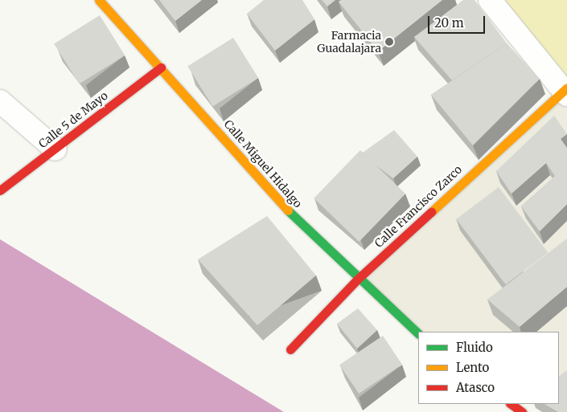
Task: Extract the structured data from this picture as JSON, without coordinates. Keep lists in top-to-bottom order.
{
  "streets": {
    "street": ["Calle 5 de Mayo", "Calle Miguel Hidalgo", "Calle Francisco Zarco"]
  },
  "crossings": [
    ["Calle 5 de Mayo", "Calle Miguel Hidalgo"],
    ["Calle Miguel Hidalgo", "Calle Francisco Zarco"]
  ],
  "places": ["Farmacia Guadalajara"],
  "legend": ["Fluido", "Lento", "Atasco"],
  "scale_bar": "20 m"
}
